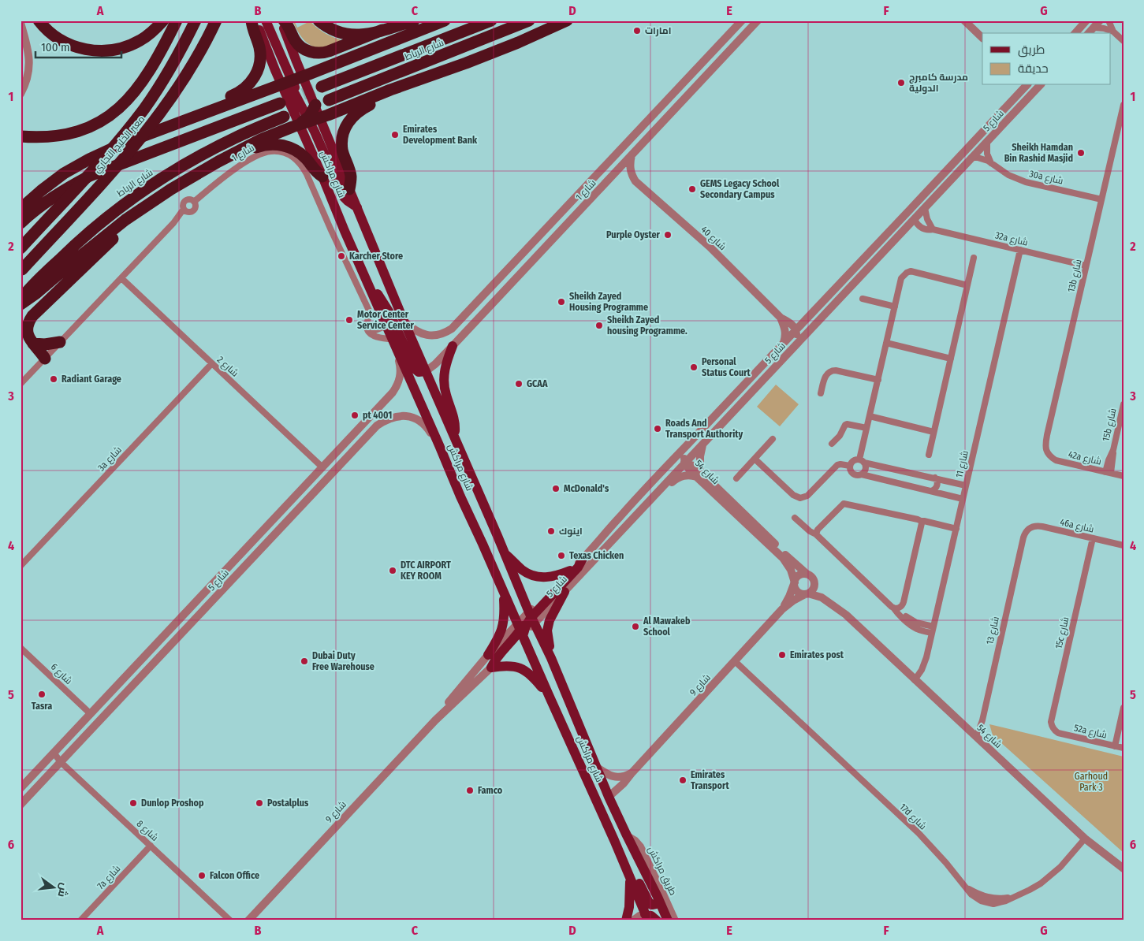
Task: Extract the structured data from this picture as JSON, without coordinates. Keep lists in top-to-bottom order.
{
  "streets": {
    "highway": ["شارع الرباط", "معبر الخليج التجاري"],
    "main road": ["شارع مراكش"],
    "street": [
      "شارع 5",
      "شارع 1",
      "30a شارع",
      "شارع 40",
      "32a شارع",
      "13b شارع",
      "شارع 2",
      "15b شارع",
      "42a شارع",
      "3a شارع",
      "شارع 11",
      "شارع 54",
      "46a شارع",
      "شارع 13",
      "15c شارع",
      "شارع 6",
      "شارع 9",
      "52a شارع",
      "17d شارع",
      "شارع 8",
      "طريق مراكش",
      "7a شارع"
    ]
  },
  "crossings": [
    ["شارع 5", "شارع مراكش"],
    ["شارع 5", "30a شارع"],
    ["شارع 5", "شارع 40"],
    ["شارع 5", "32a شارع"],
    ["شارع 5", "شارع 2"],
    ["شارع 5", "شارع 54"],
    ["شارع 5", "شارع 6"],
    ["شارع 5", "شارع 9"],
    ["شارع 5", "شارع 8"],
    ["شارع 1", "شارع مراكش"],
    ["شارع 1", "شارع 40"],
    ["شارع 1", "شارع 2"],
    ["شارع مراكش", "شارع 9"],
    ["شارع مراكش", "طريق مراكش"],
    ["30a شارع", "13b شارع"],
    ["32a شارع", "13b شارع"],
    ["32a شارع", "شارع 11"],
    ["13b شارع", "42a شارع"],
    ["شارع 2", "3a شارع"],
    ["15b شارع", "42a شارع"],
    ["شارع 11", "شارع 54"],
    ["شارع 54", "شارع 13"],
    ["شارع 54", "شارع 9"],
    ["شارع 54", "17d شارع"],
    ["46a شارع", "شارع 13"],
    ["46a شارع", "15c شارع"],
    ["15c شارع", "52a شارع"],
    ["شارع 9", "17d شارع"],
    ["شارع 8", "7a شارع"]
  ],
  "parks": ["Garhoud Park 3"],
  "places": [
    "امارات",
    "مدرسة كامبرج الدولية",
    "Emirates Development Bank",
    "Sheikh Hamdan Bin Rashid Masjid",
    "GEMS Legacy School Secondary Campus",
    "Purple Oyster",
    "Karcher Store",
    "Sheikh Zayed Housing Programme",
    "Motor Center Service Center",
    "Sheikh Zayed housing Programme.",
    "Personal Status Court",
    "Radiant Garage",
    "GCAA",
    "pt 4001",
    "Roads And Transport Authority",
    "McDonald's",
    "اينوك",
    "Texas Chicken",
    "DTC AIRPORT KEY ROOM",
    "Al Mawakeb School",
    "Emirates post",
    "Dubai Duty Free Warehouse",
    "Tasra",
    "Emirates Transport",
    "Famco",
    "Dunlop Proshop",
    "Postalplus",
    "Falcon Office"
  ],
  "legend": ["طريق", "حديقة"],
  "scale_bar": "100 m",
  "north": "right",
  "grid": {
    "columns": [
      "A",
      "B",
      "C",
      "D",
      "E",
      "F",
      "G"
    ],
    "rows": [
      "1",
      "2",
      "3",
      "4",
      "5",
      "6"
    ]
  }
}
